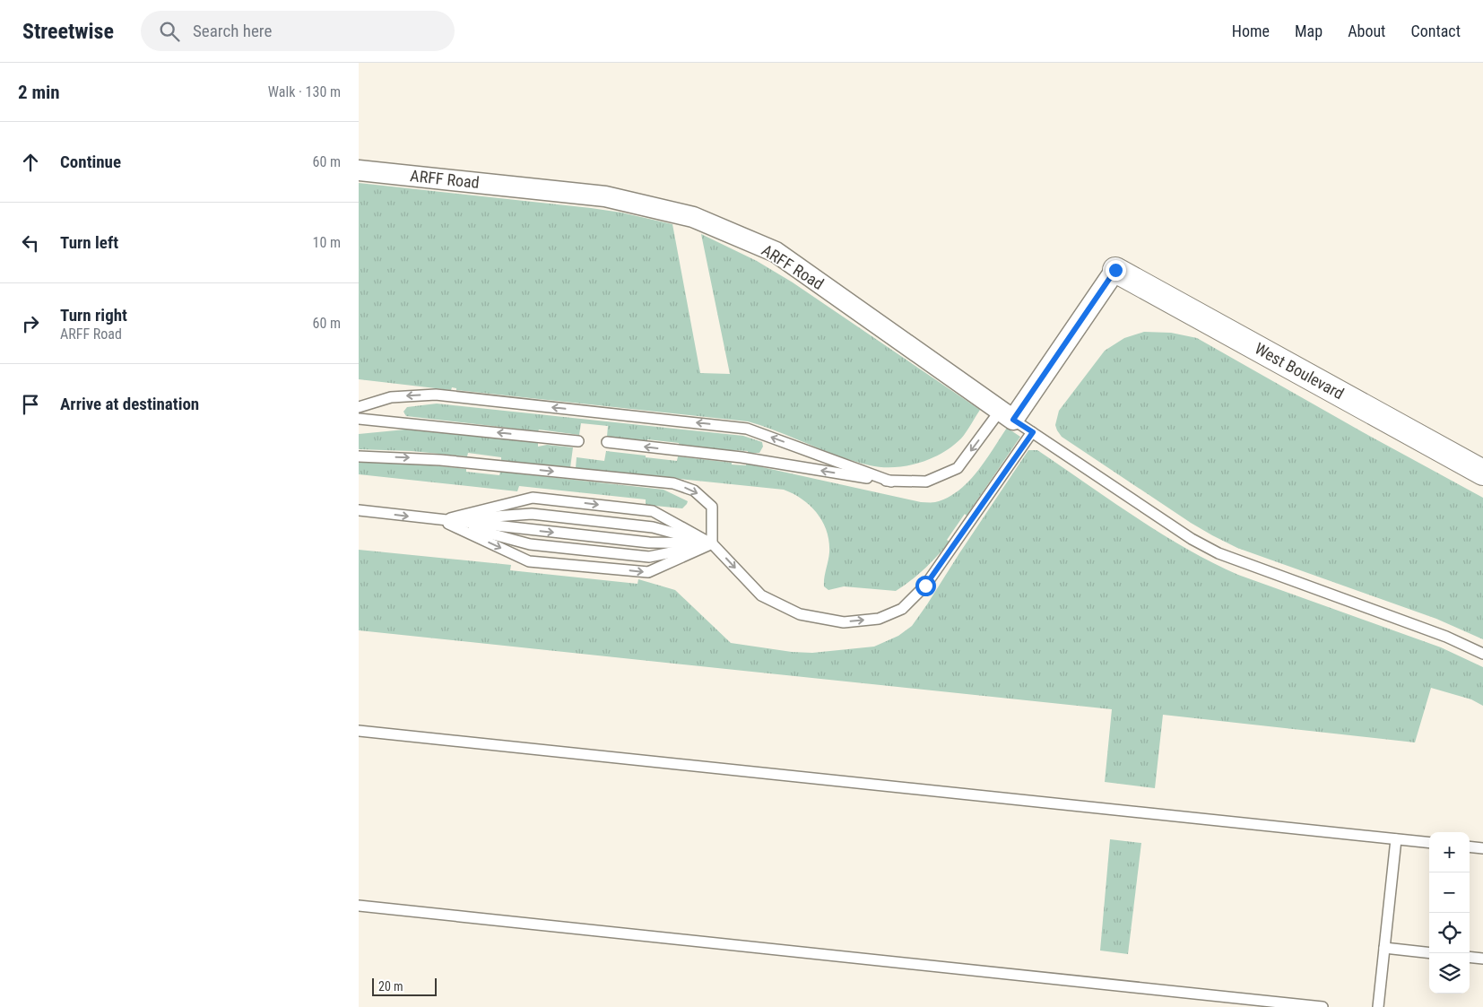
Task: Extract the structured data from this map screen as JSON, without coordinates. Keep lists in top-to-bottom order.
{
  "streets": {
    "street": ["ARFF Road", "West Boulevard"]
  },
  "scale_bar": "20 m",
  "page": {
    "header": "Streetwise",
    "search": "Search here",
    "nav": [
      "Home",
      "Map",
      "About",
      "Contact"
    ],
    "heading": ["2 min", "Walk · 130 m"],
    "list": [
      ["Continue", "60 m"],
      ["Turn left", "10 m"],
      ["Turn right", "ARFF Road", "60 m"],
      "Arrive at destination"
    ],
    "map_buttons": ["+", "−"],
    "scale": "20 m"
  }
}
